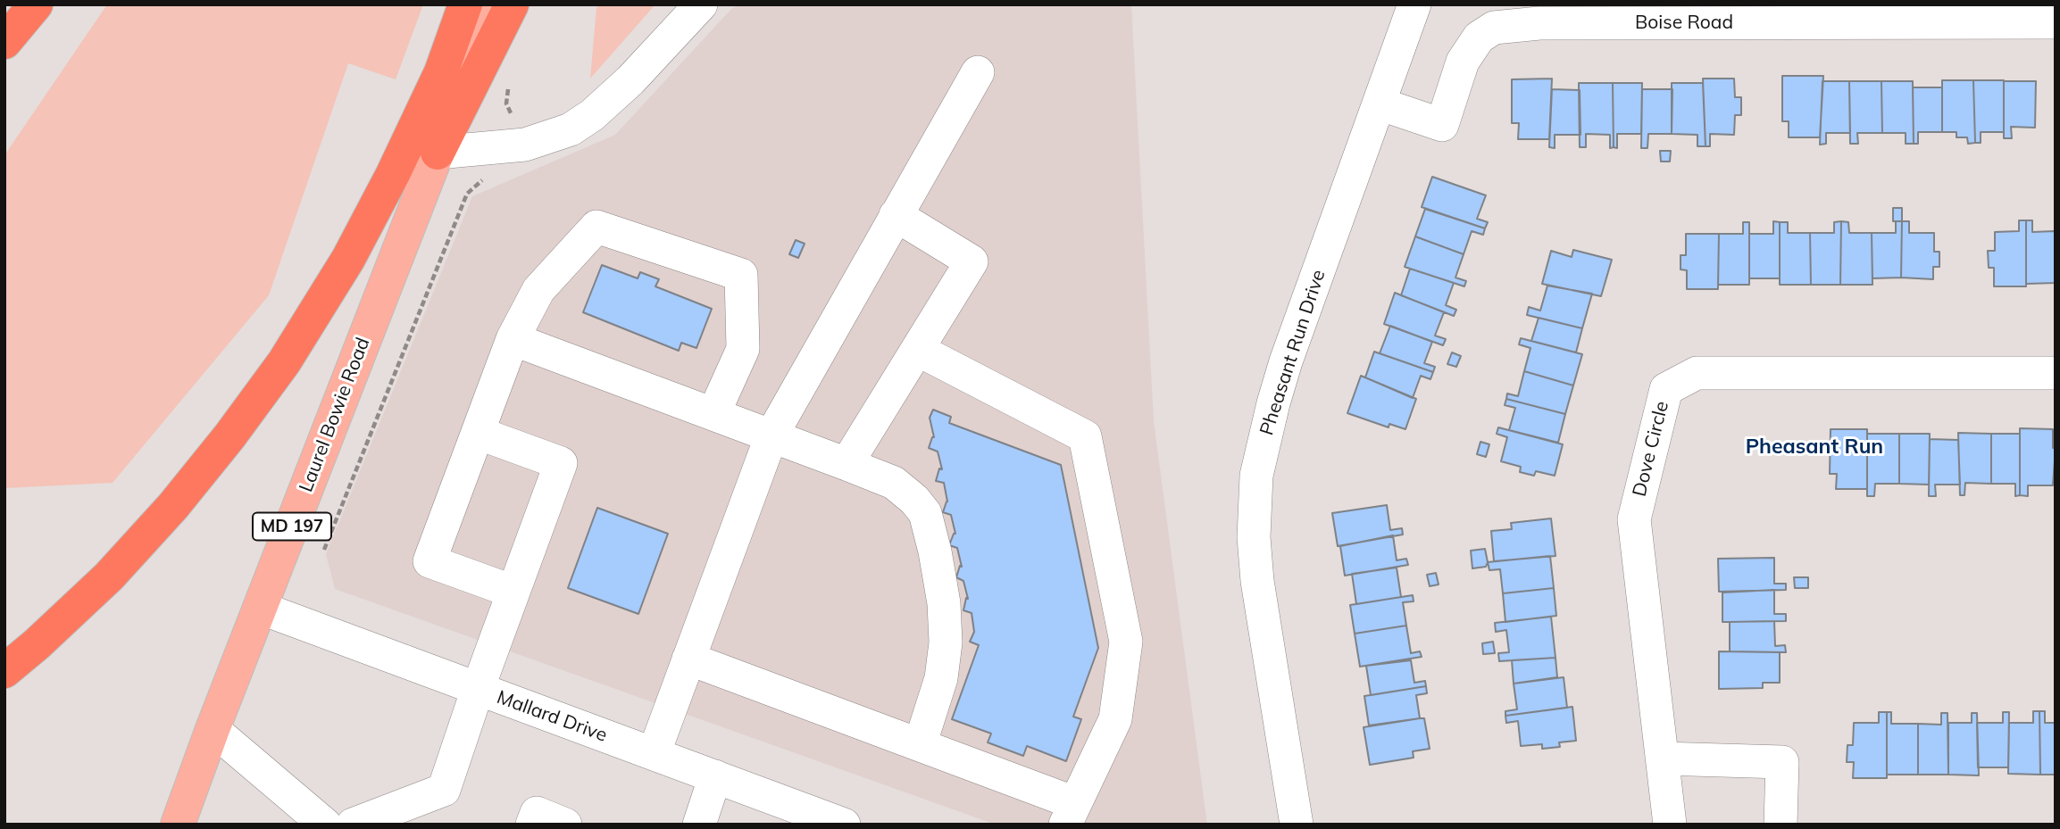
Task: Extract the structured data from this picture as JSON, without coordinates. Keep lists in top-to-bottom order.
{
  "streets": {
    "main road": ["Laurel Bowie Road", "MD 197"],
    "street": [
      "Boise Road",
      "Pheasant Run Drive",
      "Dove Circle",
      "Mallard Drive"
    ]
  },
  "crossings": [
    ["Boise Road", "Pheasant Run Drive"],
    ["Laurel Bowie Road", "Mallard Drive"]
  ],
  "districts": ["Pheasant Run"]
}
